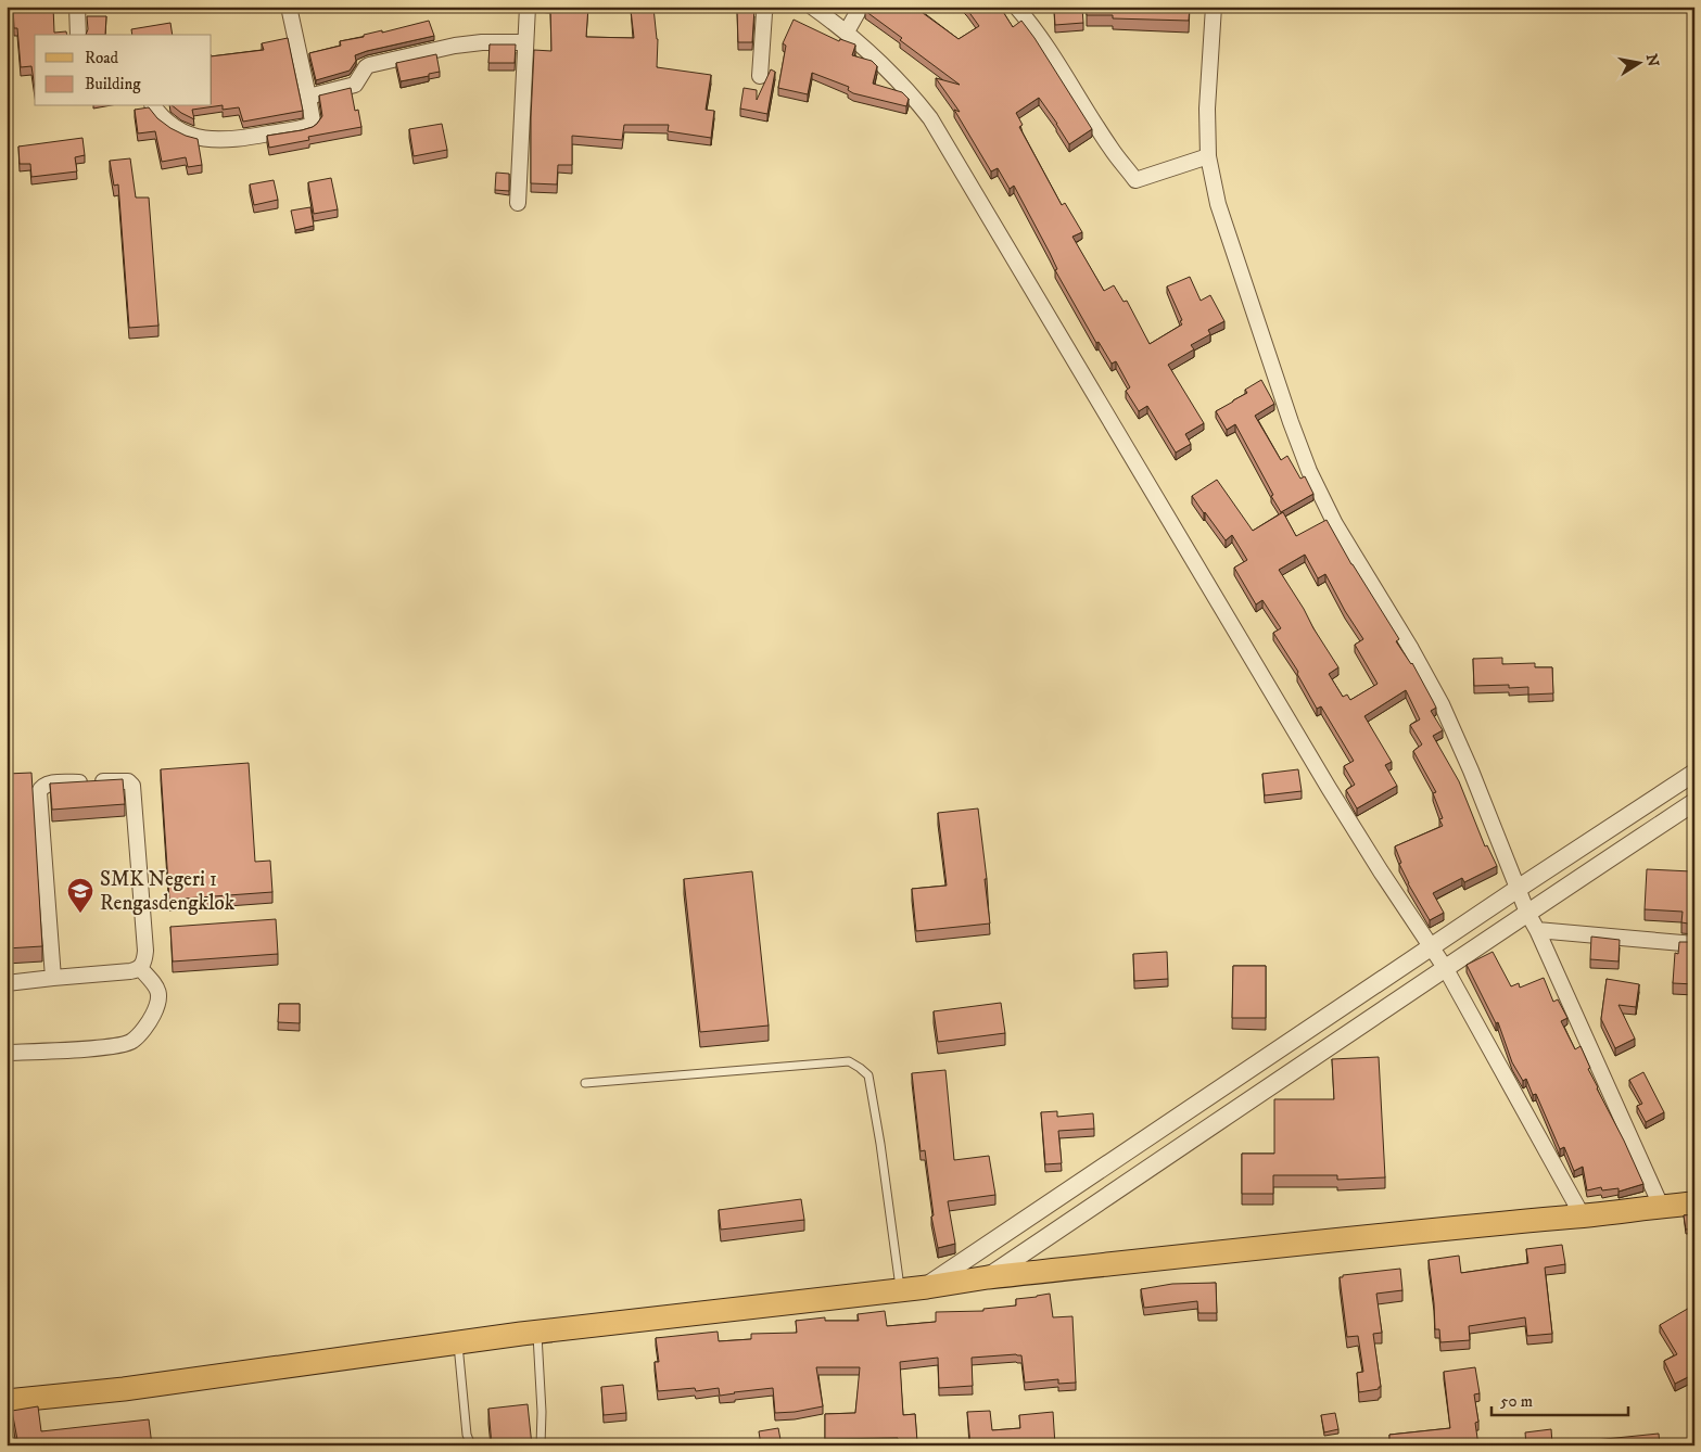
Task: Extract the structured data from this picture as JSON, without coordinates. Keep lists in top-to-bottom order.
{
  "places": {
    "school or university": ["SMK Negeri 1 Rengasdengklok"]
  },
  "legend": ["Road", "Building"],
  "scale_bar": "50 m",
  "north": "right"
}
